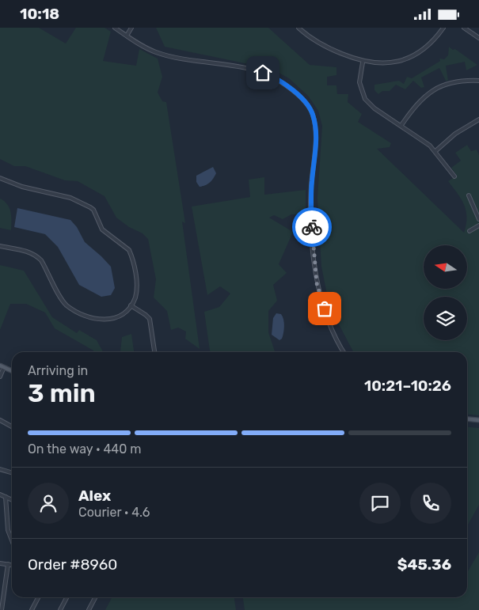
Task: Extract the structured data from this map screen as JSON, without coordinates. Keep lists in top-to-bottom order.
{
  "north": "left",
  "page": {
    "status": "10:18",
    "heading": ["3 min", "Arriving in", "10:21–10:26"],
    "panel": [
      "Alex",
      "Courier · 4.6",
      "Order #8960",
      "$45.36"
    ],
    "bar": "On the way · 440 m"
  }
}
